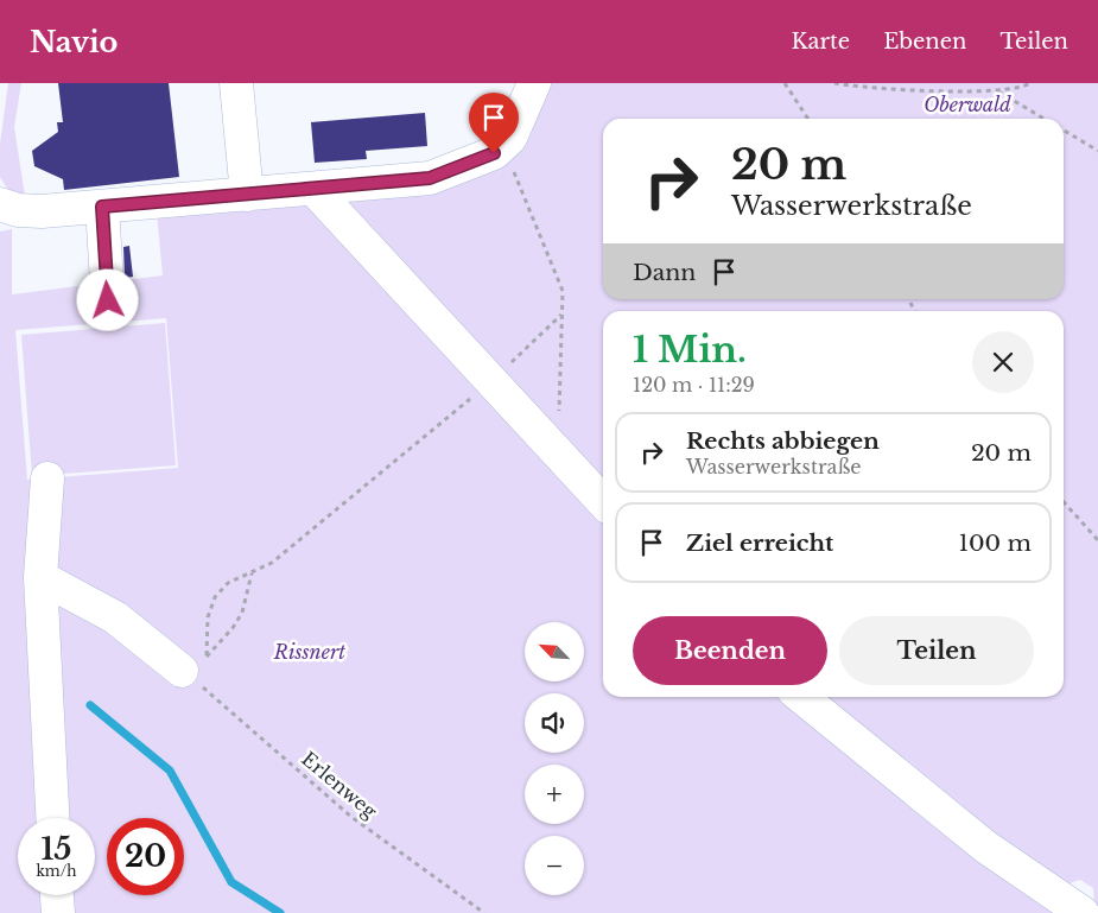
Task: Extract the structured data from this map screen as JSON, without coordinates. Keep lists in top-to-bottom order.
{
  "streets": {
    "path": ["Erlenweg"]
  },
  "parks": ["Oberwald", "Rissnert"],
  "north": "top left",
  "page": {
    "header": "Navio",
    "nav": ["Karte", "Ebenen", "Teilen"],
    "turn": ["20 m", "Wasserwerkstraße"],
    "then": "Dann",
    "heading": ["1 Min.", "120 m · 11:29"],
    "list": [
      {
        "name": "Rechts abbiegen",
        "note": "Wasserwerkstraße",
        "value": "20 m"
      },
      {
        "name": "Ziel erreicht",
        "value": "100 m"
      }
    ],
    "buttons": ["Beenden", "Teilen"],
    "map_buttons": ["+", "−"],
    "speed": "15 km/h",
    "limit": "20"
  }
}
